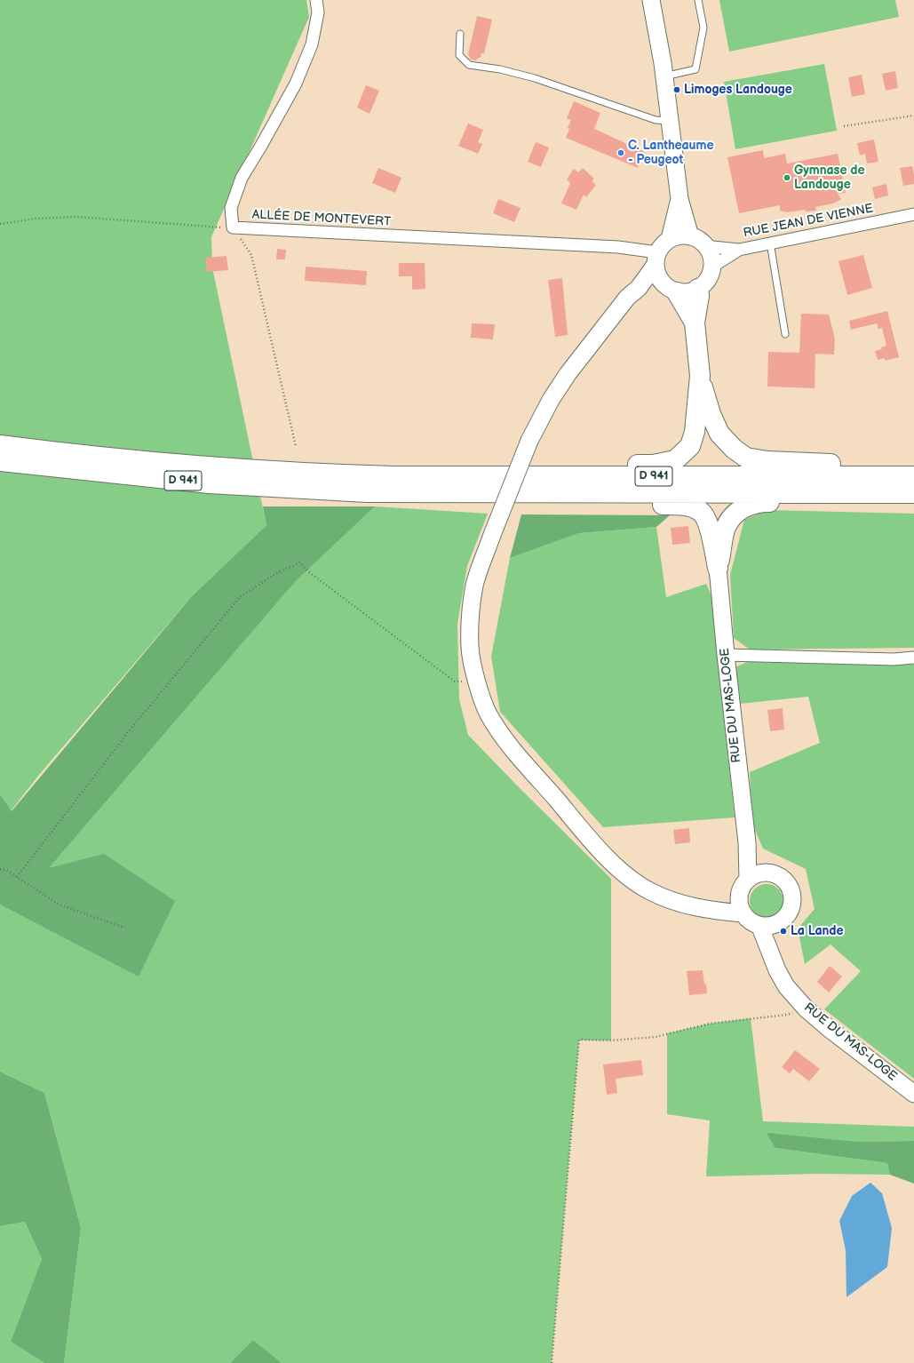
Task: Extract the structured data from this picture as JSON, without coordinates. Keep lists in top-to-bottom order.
{
  "streets": {
    "highway": ["D 941"],
    "main road": ["RUE DU MAS-LOGE"],
    "street": ["ALLÉE DE MONTEVERT", "RUE JEAN DE VIENNE"]
  },
  "crossings": [
    ["ALLÉE DE MONTEVERT", "RUE JEAN DE VIENNE"]
  ],
  "places": [
    "Limoges Landouge",
    "C. Lantheaume - Peugeot",
    "Gymnase de Landouge",
    "La Lande"
  ]
}
